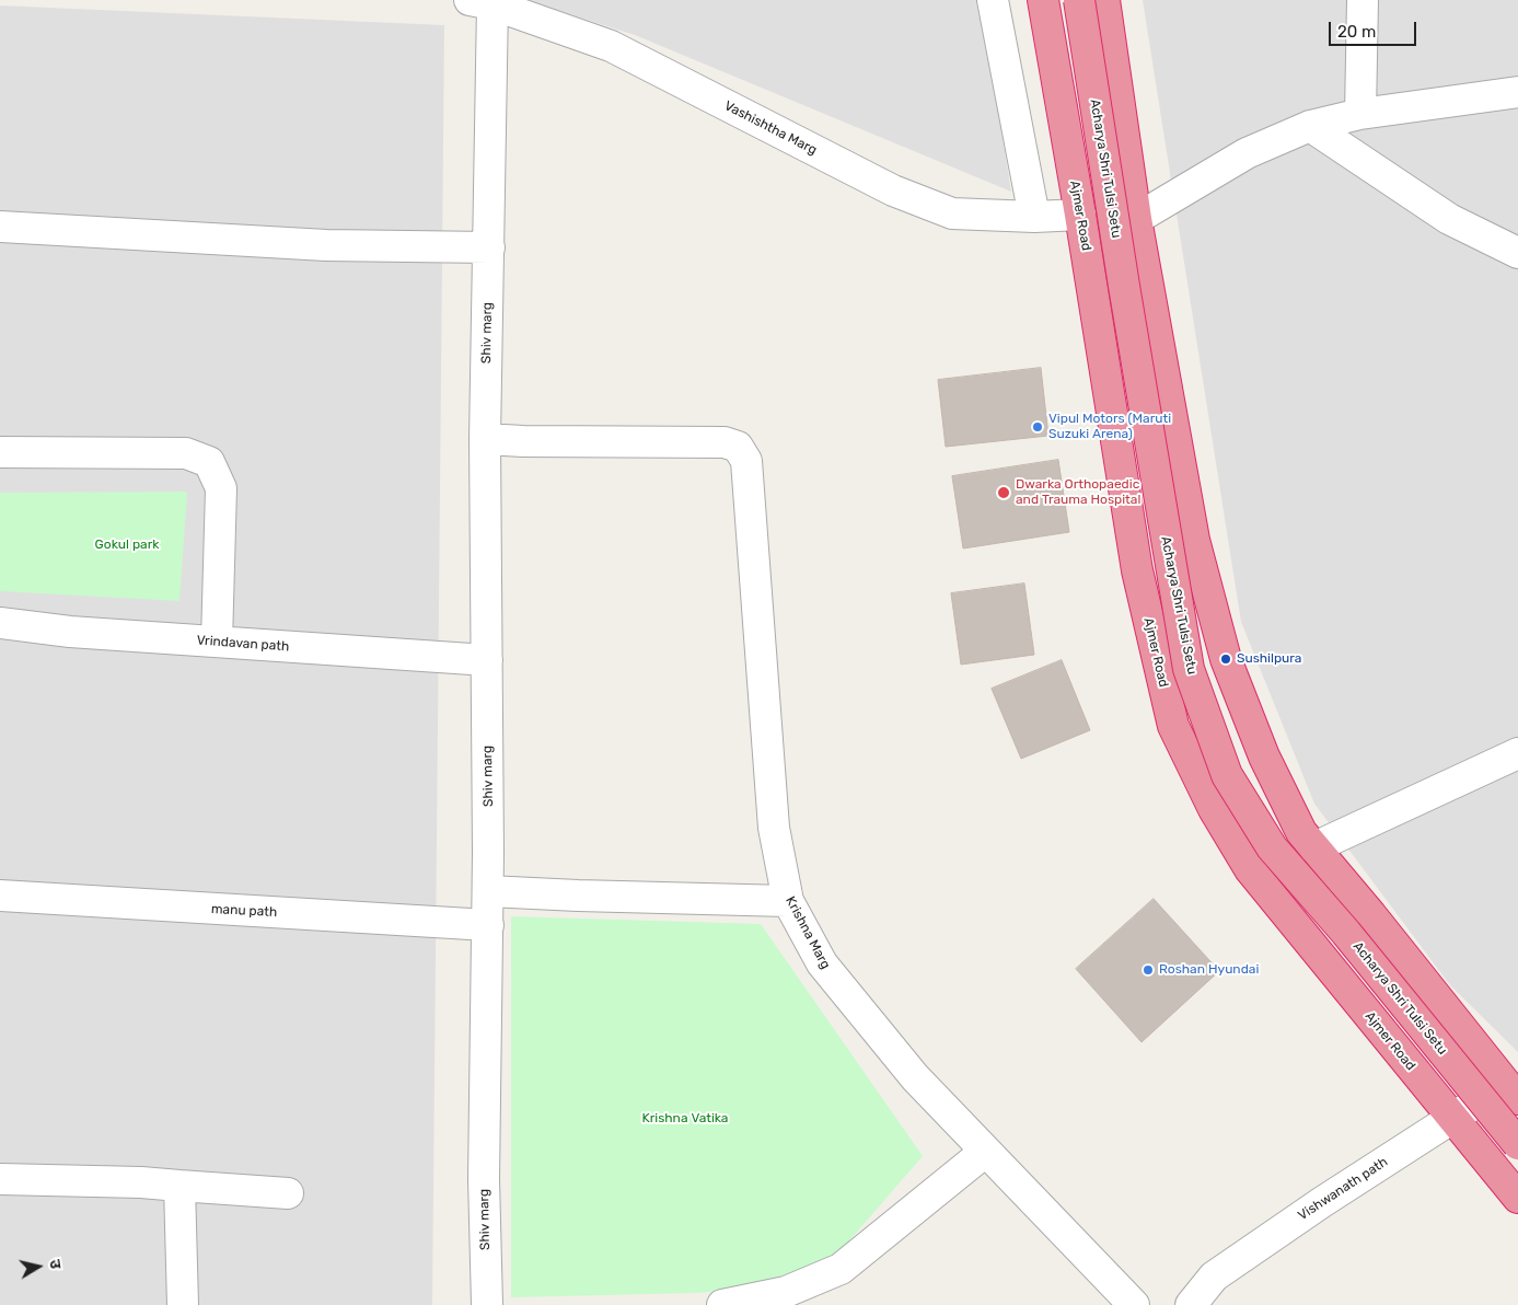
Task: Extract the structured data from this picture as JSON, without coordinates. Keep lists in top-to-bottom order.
{
  "streets": {
    "highway": ["Acharya Shri Tulsi Setu", "Ajmer Road"],
    "street": [
      "Vashishtha Marg",
      "Shiv marg",
      "Vrindavan path",
      "manu path",
      "Krishna Marg",
      "Vishwanath path"
    ]
  },
  "crossings": [
    ["Vashishtha Marg", "Ajmer Road"],
    ["Vashishtha Marg", "Shiv marg"],
    ["Ajmer Road", "Vishwanath path"],
    ["Shiv marg", "Vrindavan path"],
    ["Shiv marg", "manu path"],
    ["Shiv marg", "Krishna Marg"]
  ],
  "parks": ["Gokul park", "Krishna Vatika"],
  "places": [
    "Vipul Motors (Maruti Suzuki Arena)",
    "Dwarka Orthopaedic and Trauma Hospital",
    "Sushilpura",
    "Roshan Hyundai"
  ],
  "scale_bar": "20 m",
  "north": "right"
}
